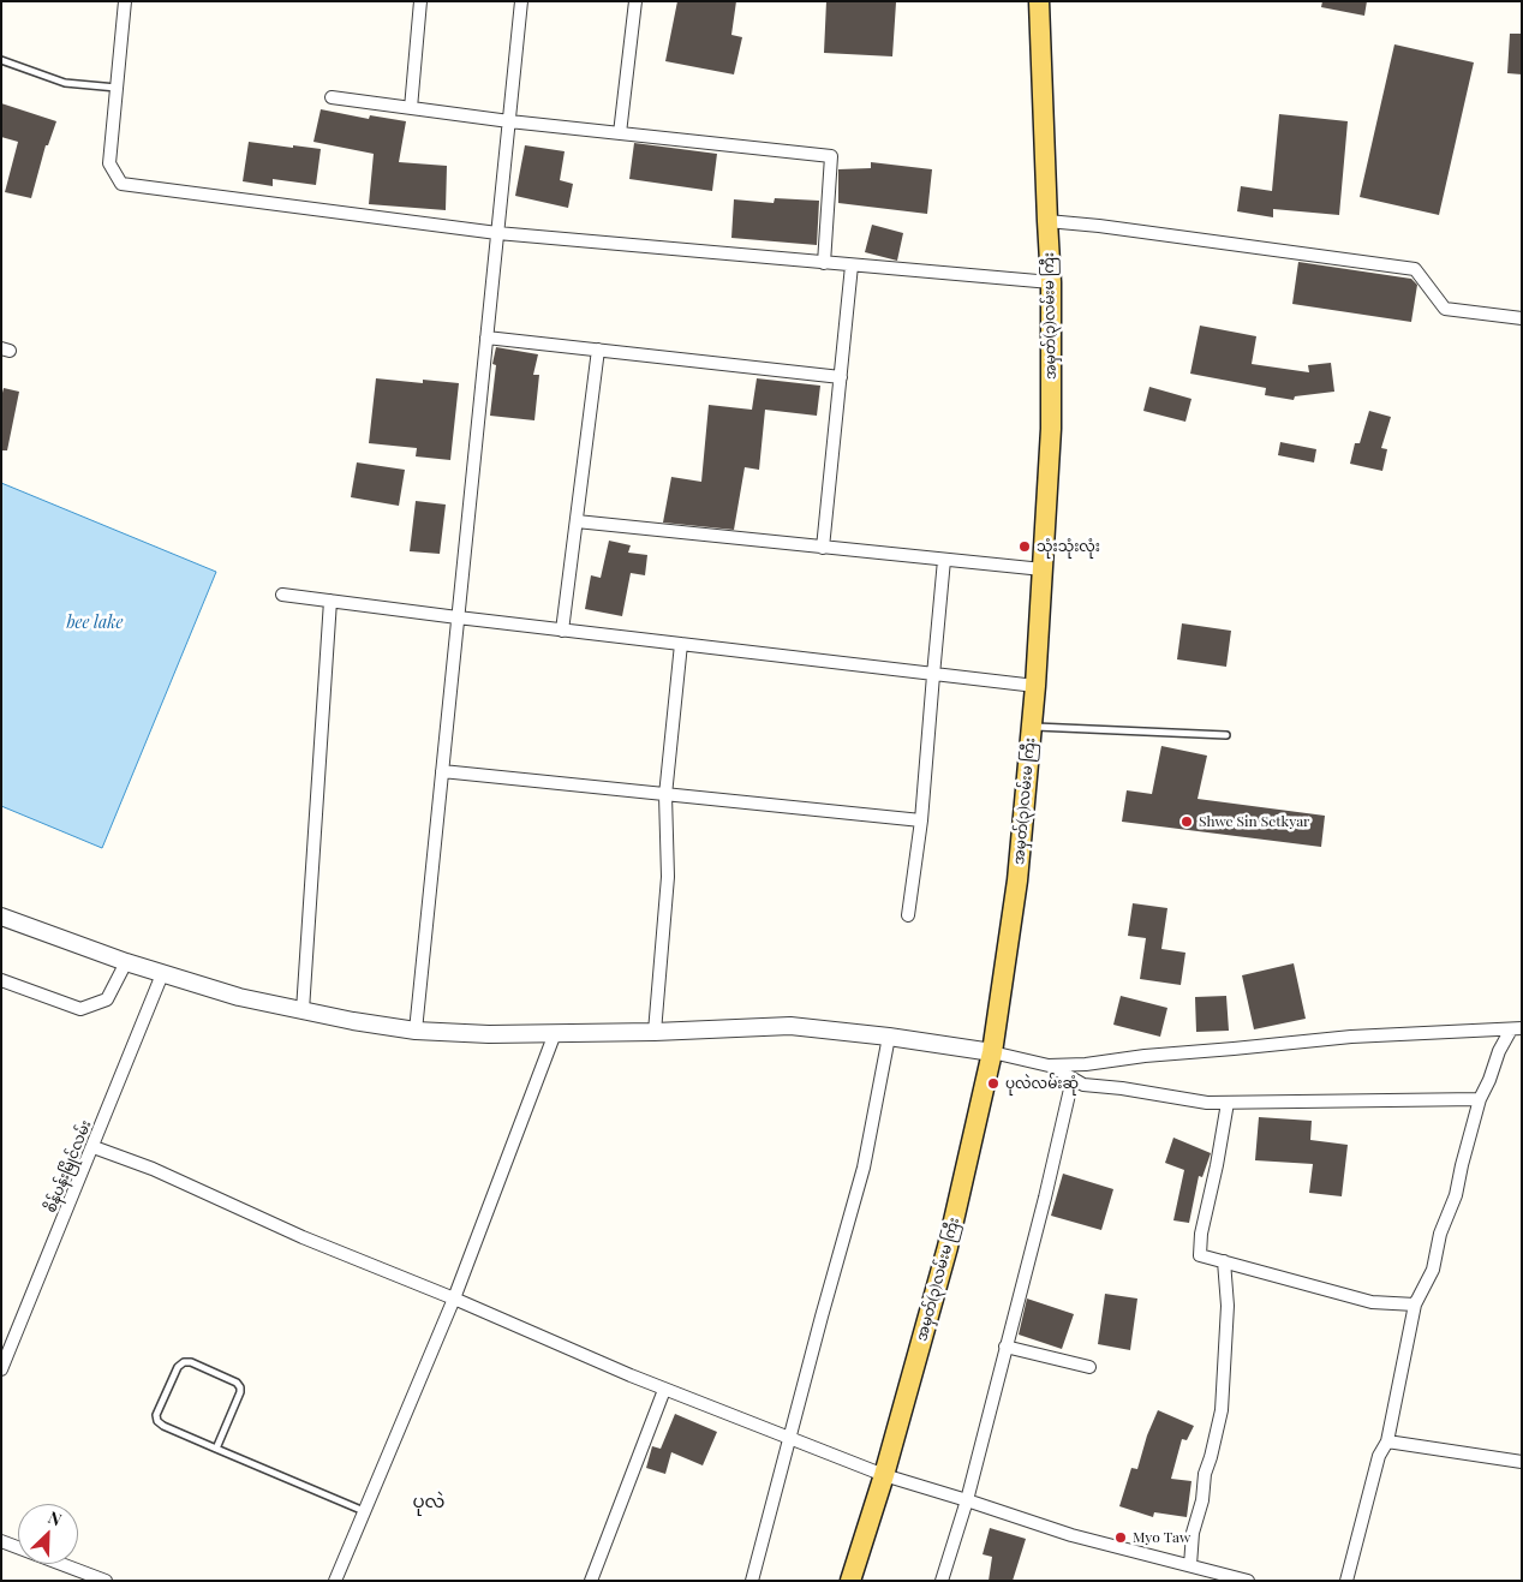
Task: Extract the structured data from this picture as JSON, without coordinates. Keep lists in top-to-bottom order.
{
  "streets": {
    "main road": ["အမှတ်(၃)လမ်းမ ကြီး"],
    "street": ["စိန်ပန်းမြိုင်လမ်း"]
  },
  "districts": ["ပုလဲ"],
  "water": ["bee lake"],
  "places": [
    "သုံးသုံးလုံး",
    "Shwe Sin Setkyar",
    "ပုလဲလမ်းဆုံ",
    "Myo Taw"
  ],
  "north": "top right"
}
